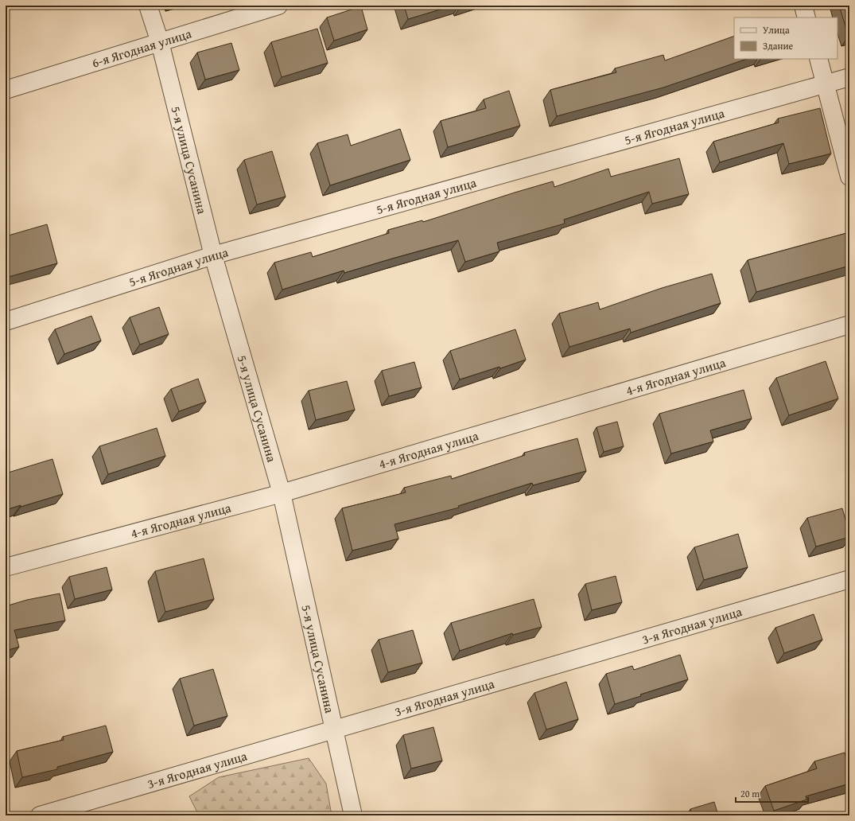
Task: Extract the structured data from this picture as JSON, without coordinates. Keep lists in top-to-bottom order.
{
  "streets": {
    "street": [
      "6-я Ягодная улица",
      "5-я Ягодная улица",
      "5-я улица Сусанина",
      "4-я Ягодная улица",
      "3-я Ягодная улица"
    ]
  },
  "crossings": [
    ["6-я Ягодная улица", "5-я улица Сусанина"],
    ["5-я Ягодная улица", "5-я улица Сусанина"],
    ["5-я улица Сусанина", "4-я Ягодная улица"],
    ["5-я улица Сусанина", "3-я Ягодная улица"]
  ],
  "legend": ["Улица", "Здание"],
  "scale_bar": "20 m"
}
